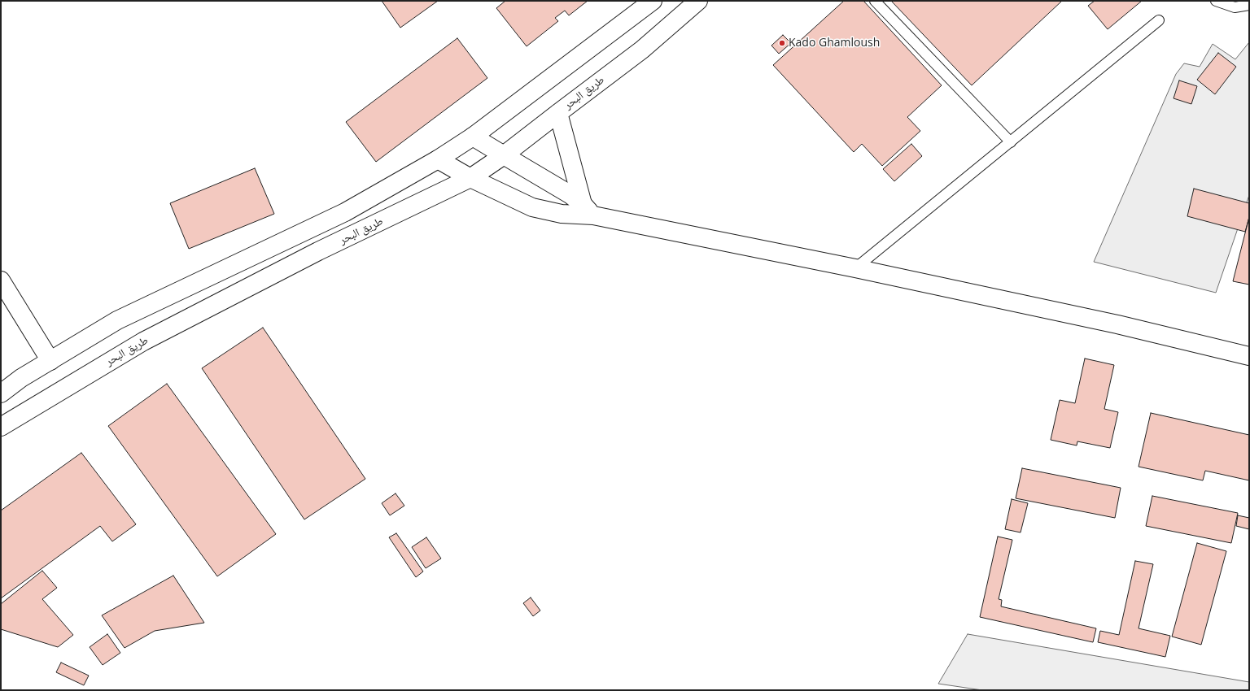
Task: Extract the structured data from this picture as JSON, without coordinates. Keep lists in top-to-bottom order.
{
  "streets": {
    "main road": ["طريق البحر"]
  },
  "places": ["Kado Ghamloush"]
}
